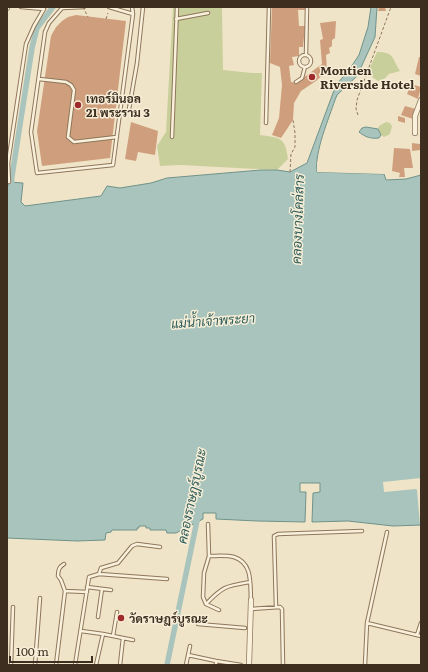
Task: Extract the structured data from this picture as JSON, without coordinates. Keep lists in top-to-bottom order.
{
  "water": ["คลองบางโคล่สาร", "แม่น้ำเจ้าพระยา", "คลองราษฎร์บูรณะ"],
  "places": ["Montien Riverside Hotel", "เทอร์มินอล 21 พระราม 3", "วัดราษฎร์บูรณะ"],
  "scale_bar": "100 m"
}
